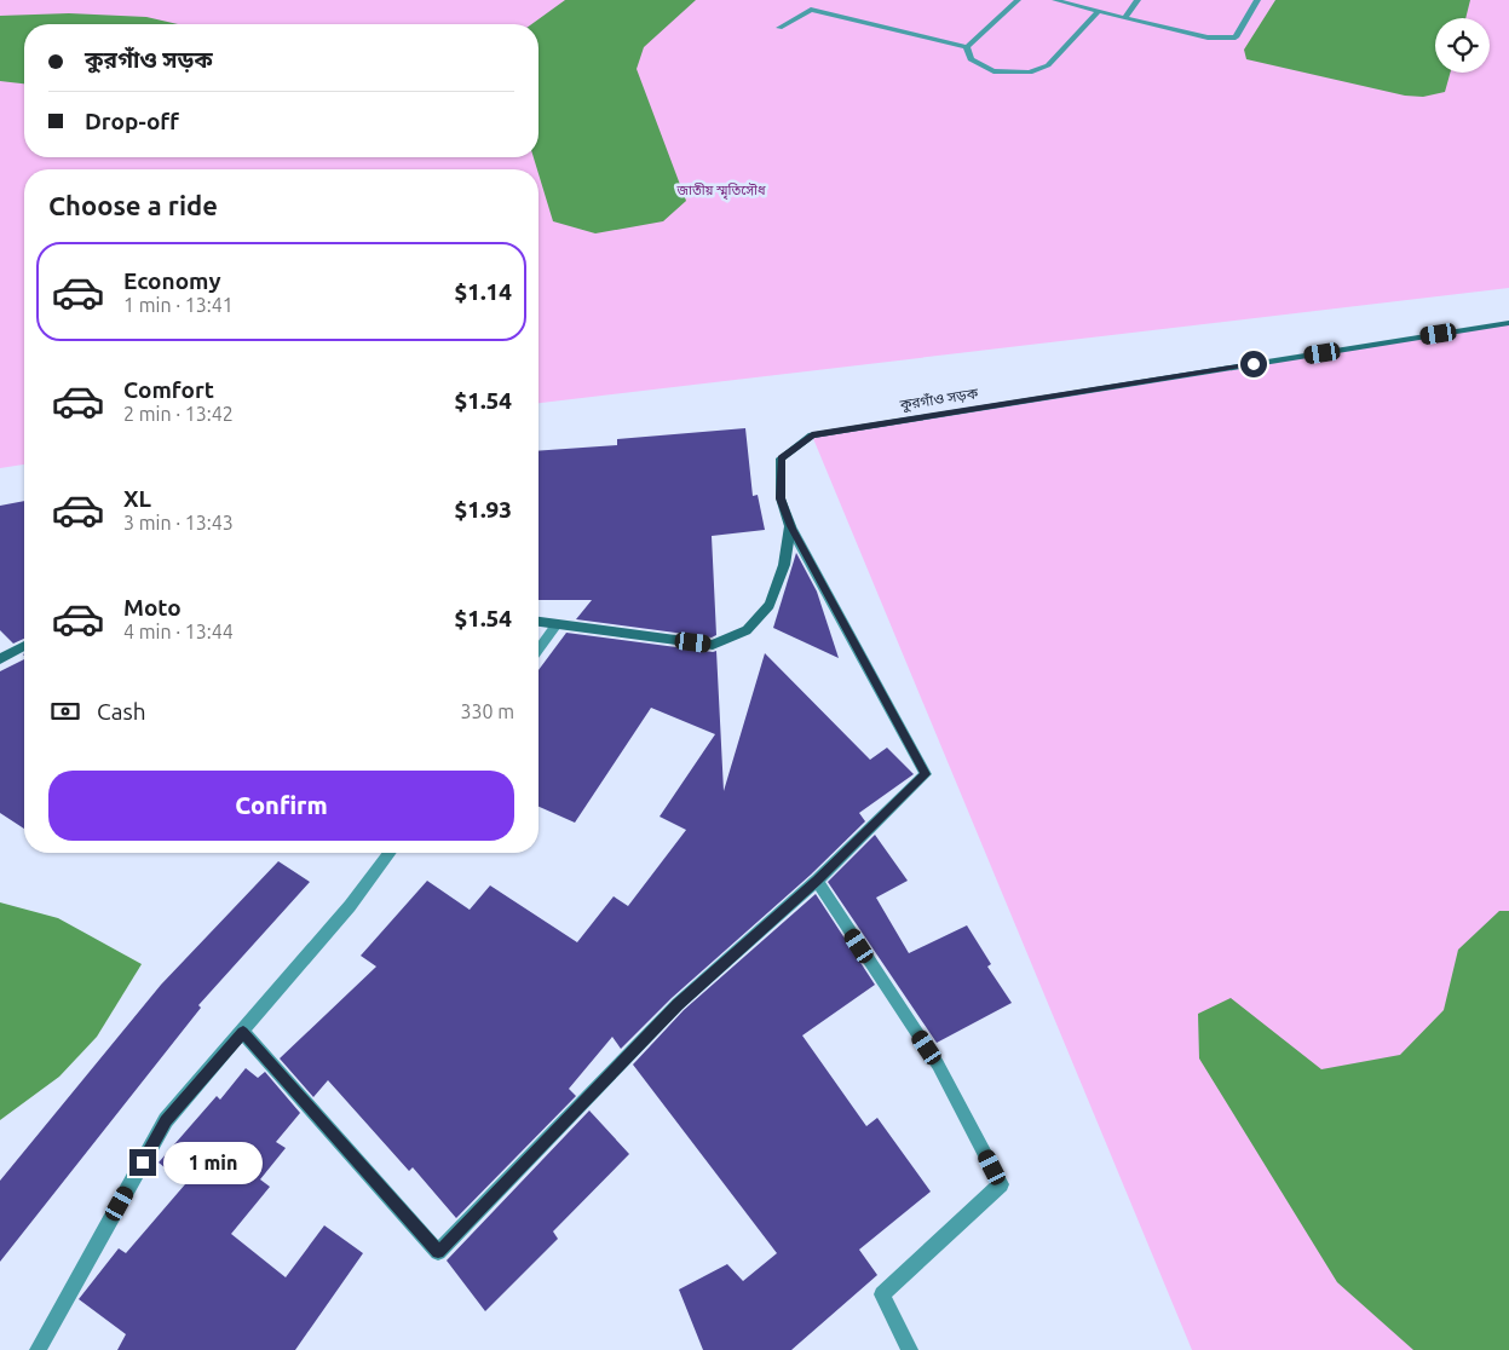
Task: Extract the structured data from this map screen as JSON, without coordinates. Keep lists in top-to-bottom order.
{
  "streets": {
    "street": ["কুরগাঁও সড়ক"]
  },
  "parks": ["জাতীয় স্মৃতিসৌধ"],
  "page": {
    "banner": ["কুরগাঁও সড়ক", "Drop-off"],
    "heading": "Choose a ride",
    "list": [
      {
        "name": "Economy",
        "note": "1 min · 13:41",
        "value": "$1.14"
      },
      {
        "name": "Comfort",
        "note": "2 min · 13:42",
        "value": "$1.54"
      },
      {
        "name": "XL",
        "note": "3 min · 13:43",
        "value": "$1.93"
      },
      {
        "name": "Moto",
        "note": "4 min · 13:44",
        "value": "$1.54"
      }
    ],
    "pay": ["Cash", "330 m"],
    "buttons": "Confirm",
    "bubble": "1 min"
  }
}
